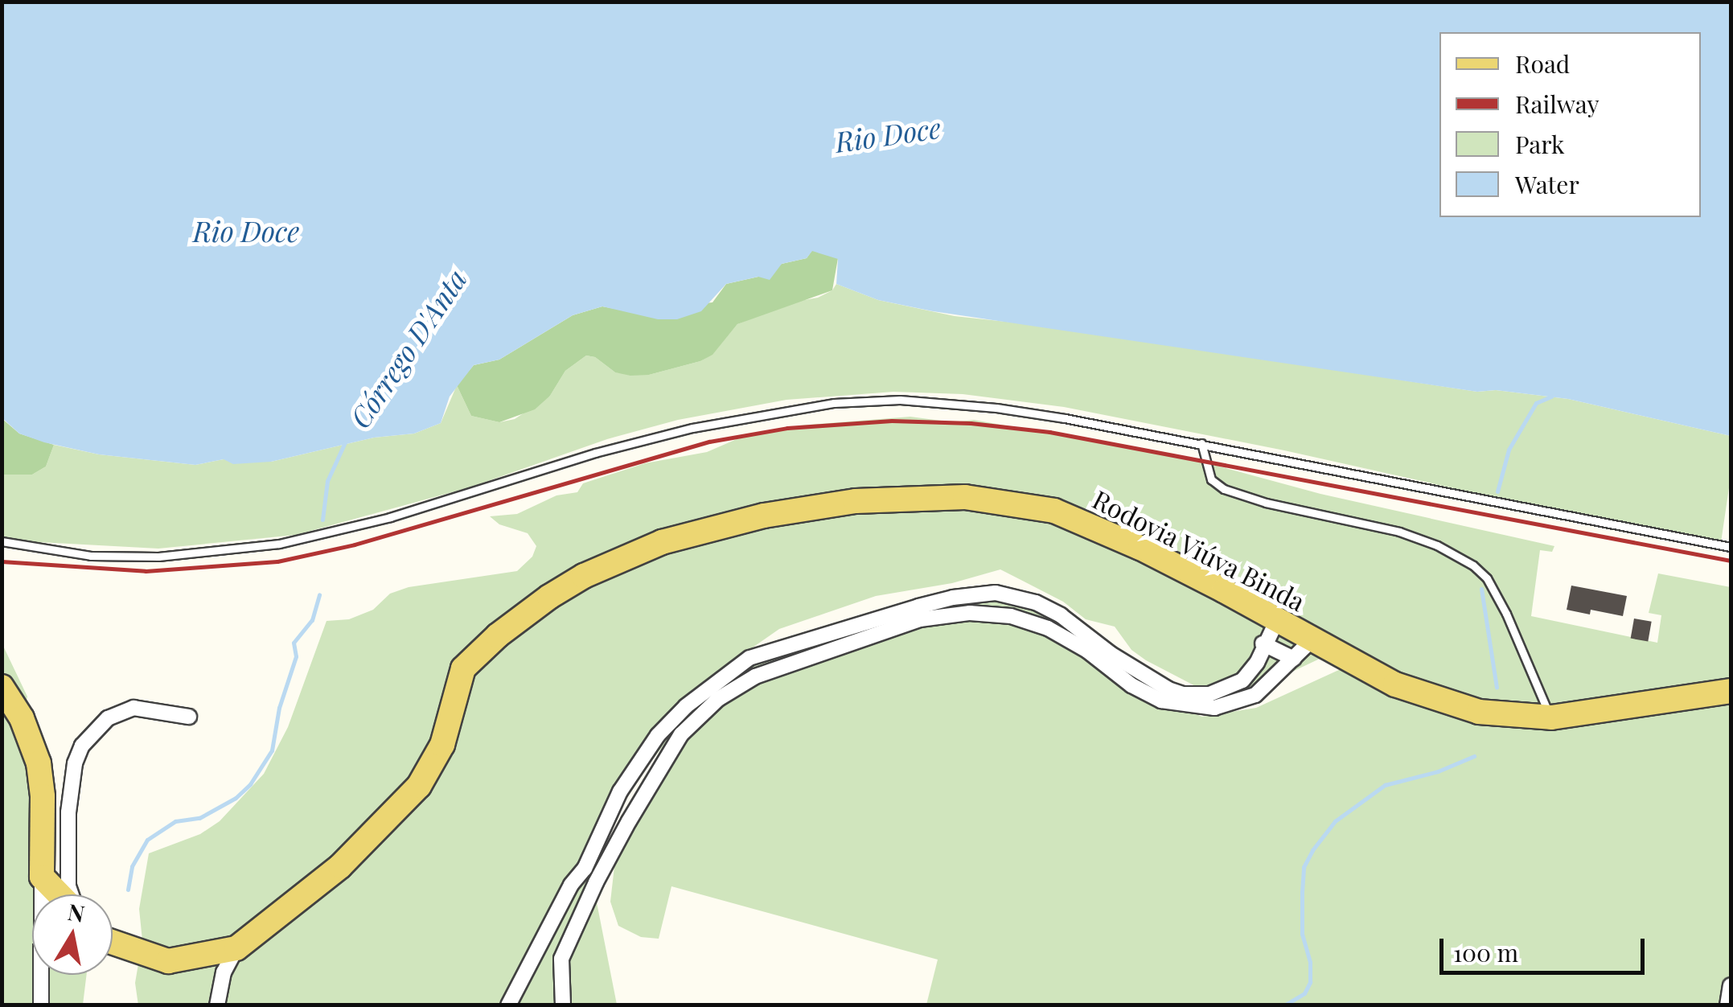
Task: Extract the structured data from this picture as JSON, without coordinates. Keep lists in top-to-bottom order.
{
  "streets": {
    "main road": ["Rodovia Viúva Binda"]
  },
  "water": ["Rio Doce", "Córrego D'Anta"],
  "legend": [
    "Road",
    "Railway",
    "Park",
    "Water"
  ],
  "scale_bar": "100 m",
  "north": "top"
}
